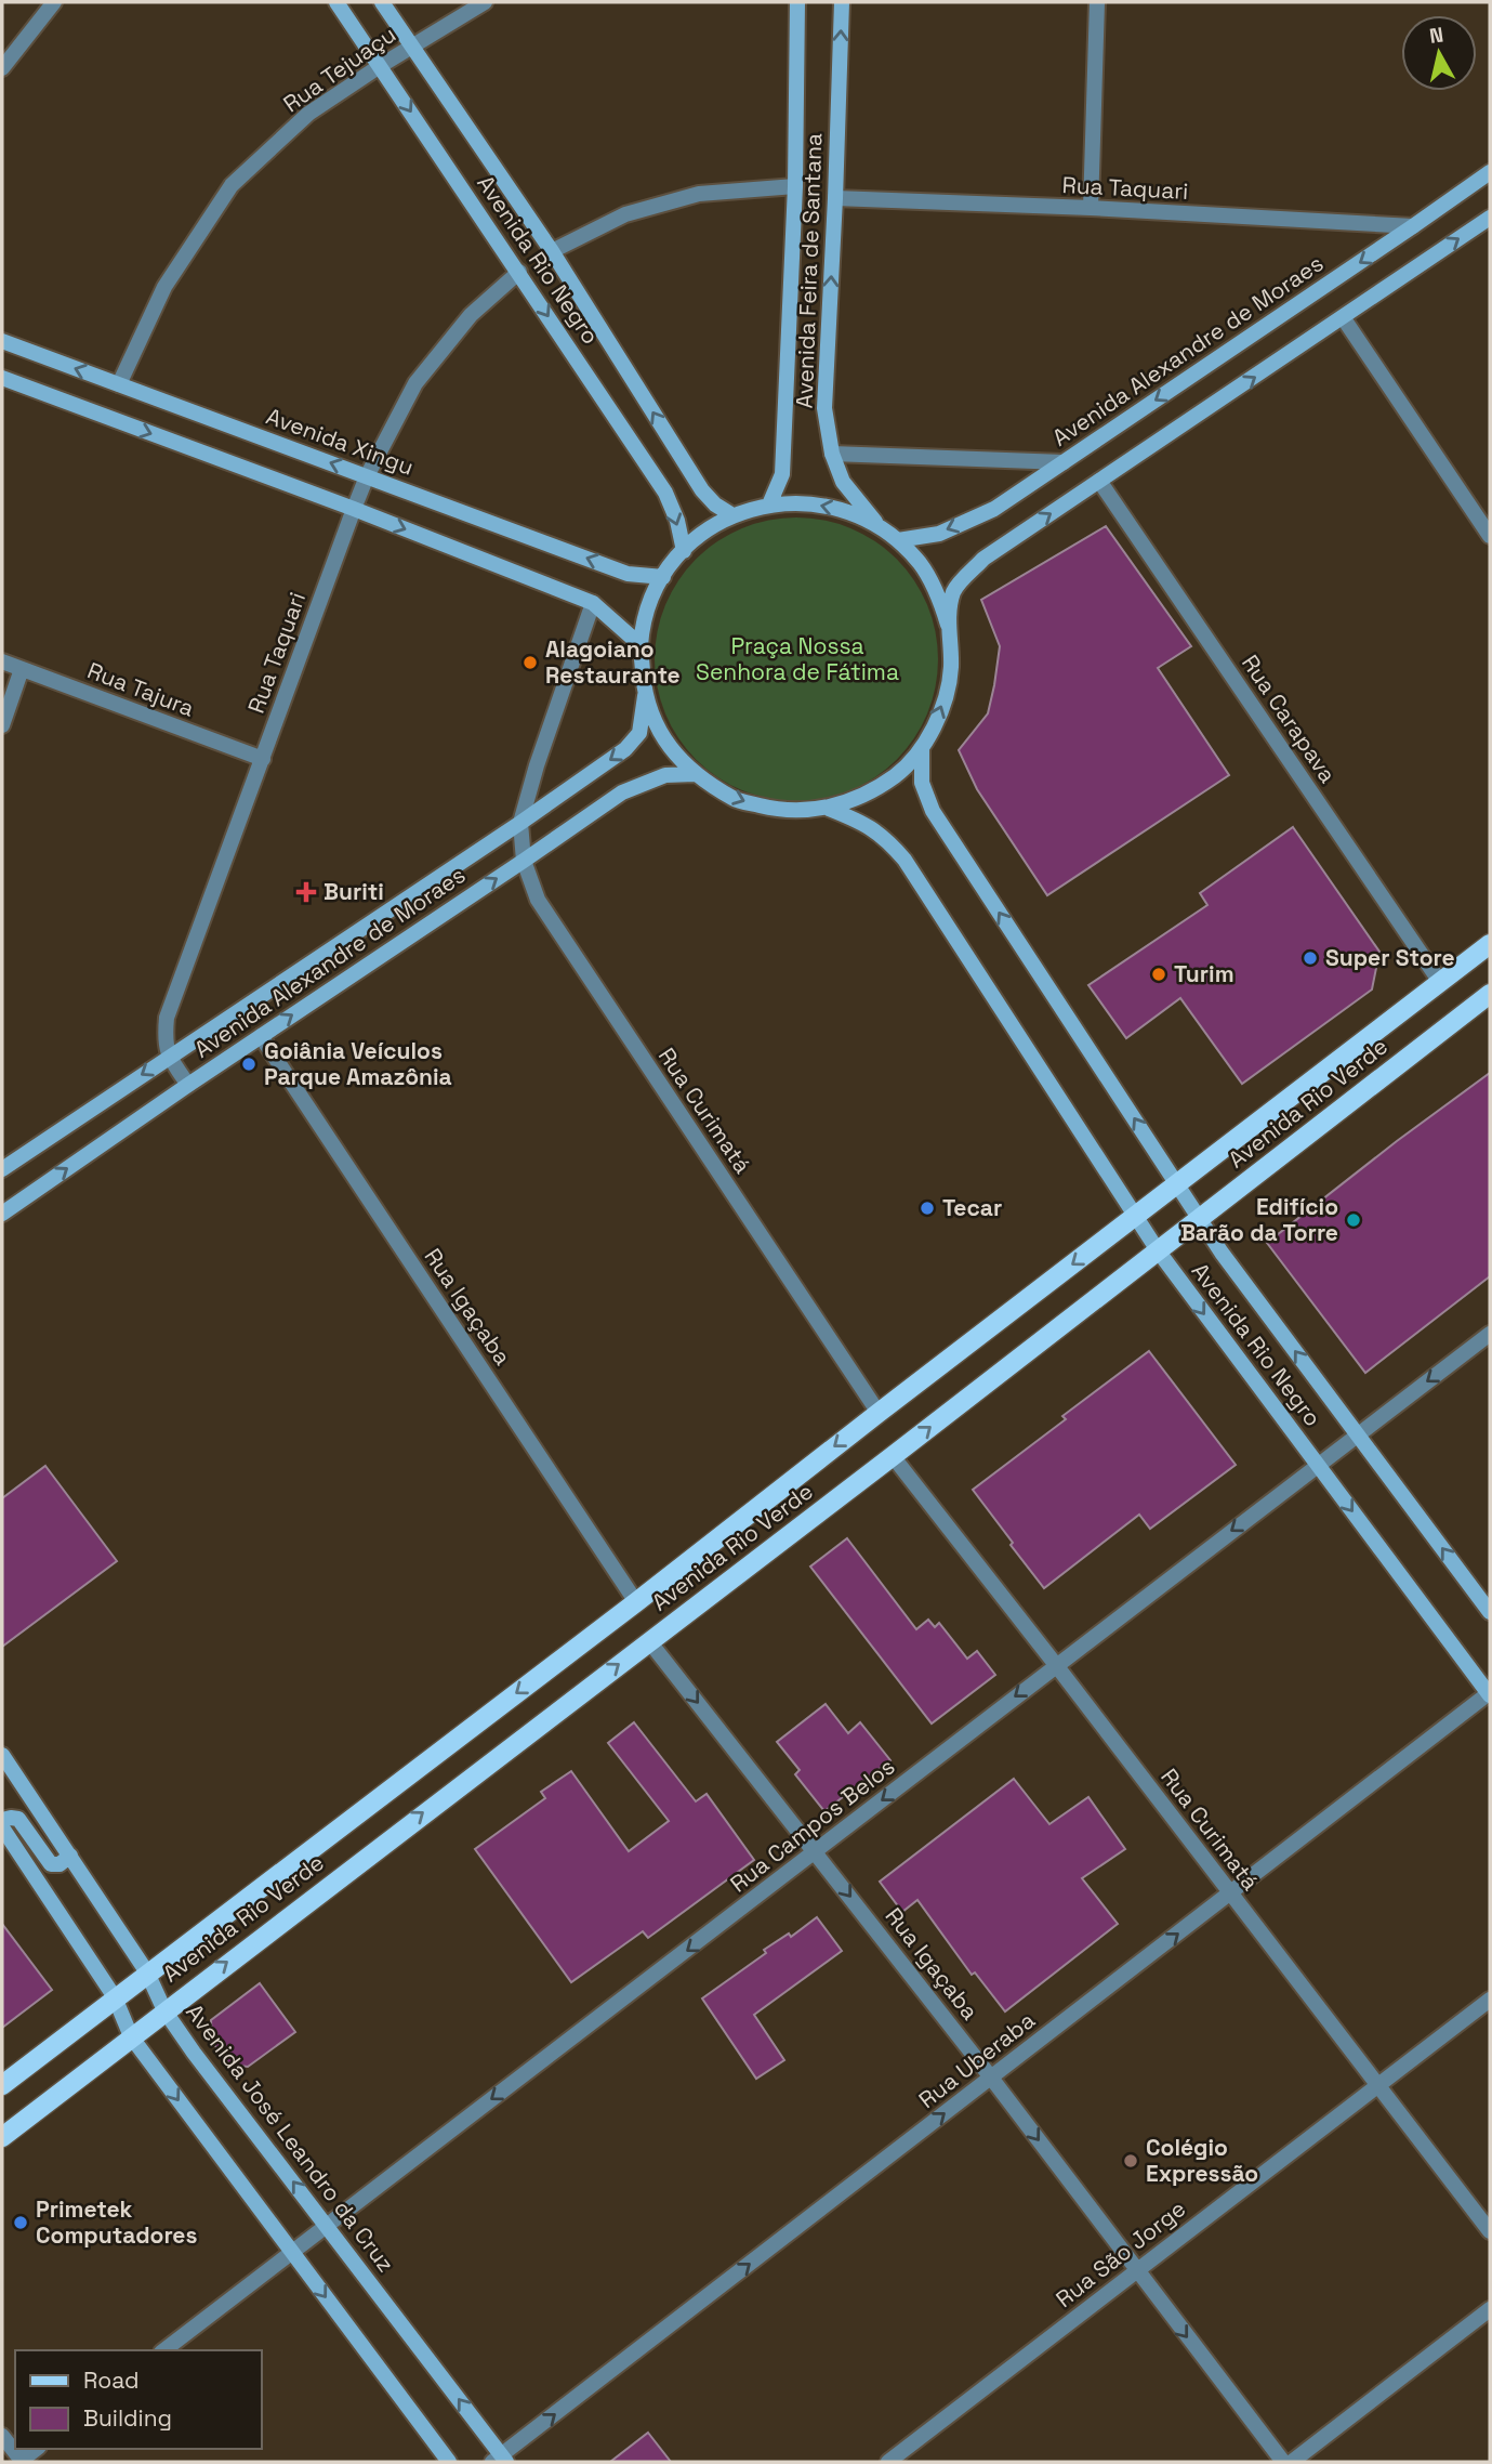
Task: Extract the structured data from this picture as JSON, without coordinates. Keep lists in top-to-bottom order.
{
  "streets": {
    "main road": [
      "Avenida Rio Negro",
      "Avenida Feira de Santana",
      "Avenida Alexandre de Moraes",
      "Avenida Xingu",
      "Avenida Rio Verde",
      "Avenida José Leandro da Cruz"
    ],
    "street": [
      "Rua Tejuaçu",
      "Rua Taquari",
      "Rua Tajura",
      "Rua Carapava",
      "Rua Curimatá",
      "Rua Igaçaba",
      "Rua Campos Belos",
      "Rua Uberaba",
      "Rua São Jorge"
    ]
  },
  "crossings": [
    ["Rua Tejuaçu", "Avenida Rio Negro"],
    ["Rua Tejuaçu", "Avenida Xingu"],
    ["Rua Taquari", "Avenida Rio Negro"],
    ["Rua Taquari", "Avenida Feira de Santana"],
    ["Rua Taquari", "Avenida Alexandre de Moraes"],
    ["Rua Taquari", "Avenida Xingu"],
    ["Rua Taquari", "Rua Tajura"],
    ["Avenida Rio Negro", "Avenida Rio Verde"],
    ["Avenida Rio Negro", "Rua Campos Belos"],
    ["Avenida Rio Negro", "Rua Uberaba"],
    ["Avenida Alexandre de Moraes", "Rua Curimatá"],
    ["Avenida Alexandre de Moraes", "Rua Igaçaba"],
    ["Rua Carapava", "Avenida Rio Verde"],
    ["Avenida Rio Verde", "Rua Curimatá"],
    ["Avenida Rio Verde", "Rua Igaçaba"],
    ["Avenida Rio Verde", "Avenida José Leandro da Cruz"],
    ["Rua Curimatá", "Rua Campos Belos"],
    ["Rua Curimatá", "Rua Uberaba"],
    ["Rua Curimatá", "Rua São Jorge"],
    ["Rua Igaçaba", "Rua Campos Belos"],
    ["Rua Igaçaba", "Rua Uberaba"],
    ["Rua Igaçaba", "Rua São Jorge"],
    ["Rua Campos Belos", "Avenida José Leandro da Cruz"],
    ["Rua Uberaba", "Avenida José Leandro da Cruz"]
  ],
  "one_way": ["Rua Igaçaba", "Rua Campos Belos", "Rua Uberaba"],
  "parks": ["Praça Nossa Senhora de Fátima"],
  "places": {
    "other": [
      "Alagoiano Restaurante",
      "Super Store",
      "Turim",
      "Goiânia Veículos Parque Amazônia",
      "Tecar",
      "Edifício Barão da Torre",
      "Colégio Expressão",
      "Primetek Computadores"
    ],
    "health": ["Buriti"]
  },
  "legend": ["Road", "Building"],
  "north": "top"
}
